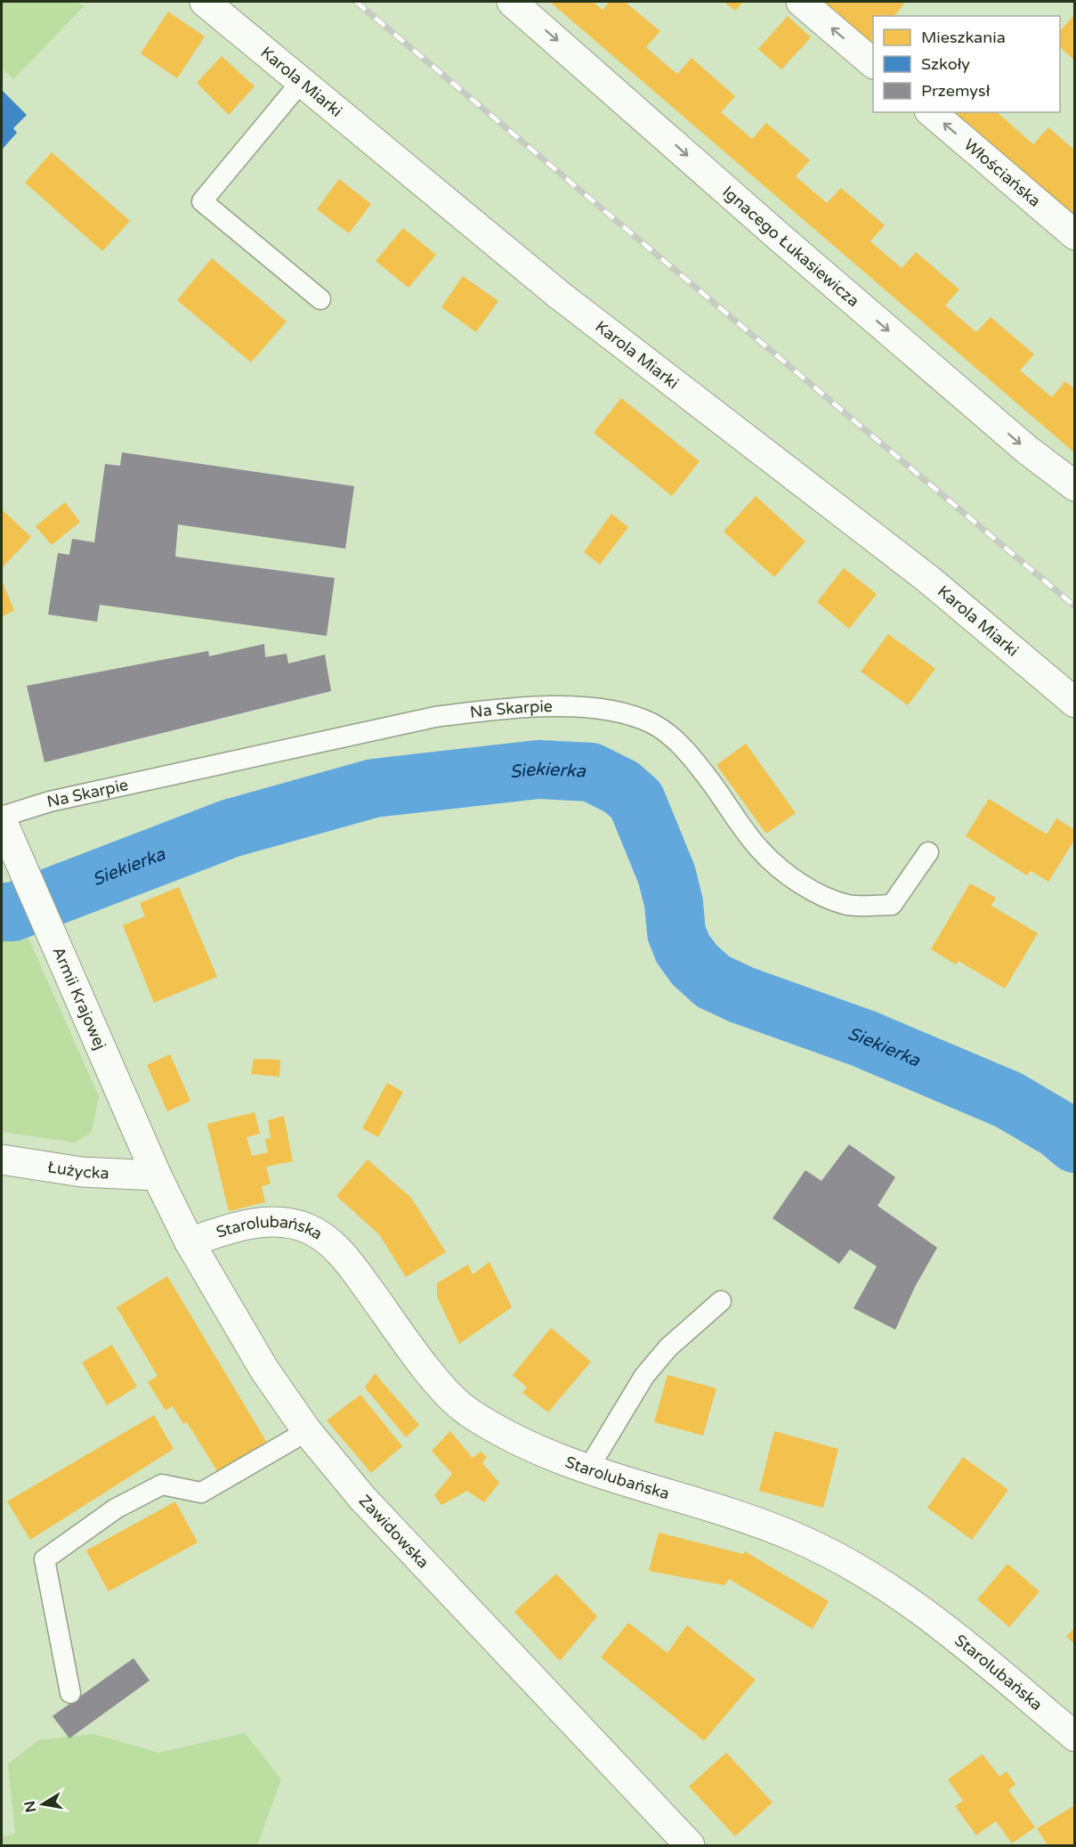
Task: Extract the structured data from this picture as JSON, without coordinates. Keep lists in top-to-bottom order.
{
  "streets": {
    "street": [
      "Karola Miarki",
      "Włościańska",
      "Ignacego Łukasiewicza",
      "Armii Krajowej",
      "Łużycka",
      "Starolubańska",
      "Zawidowska"
    ],
    "lane": ["Na Skarpie"]
  },
  "crossings": [
    ["Armii Krajowej", "Łużycka"],
    ["Armii Krajowej", "Zawidowska"],
    ["Łużycka", "Zawidowska"],
    ["Starolubańska", "Zawidowska"]
  ],
  "one_way": ["Włościańska", "Ignacego Łukasiewicza"],
  "water": ["Siekierka"],
  "legend": ["Mieszkania", "Szkoły", "Przemysł"],
  "north": "left"
}
